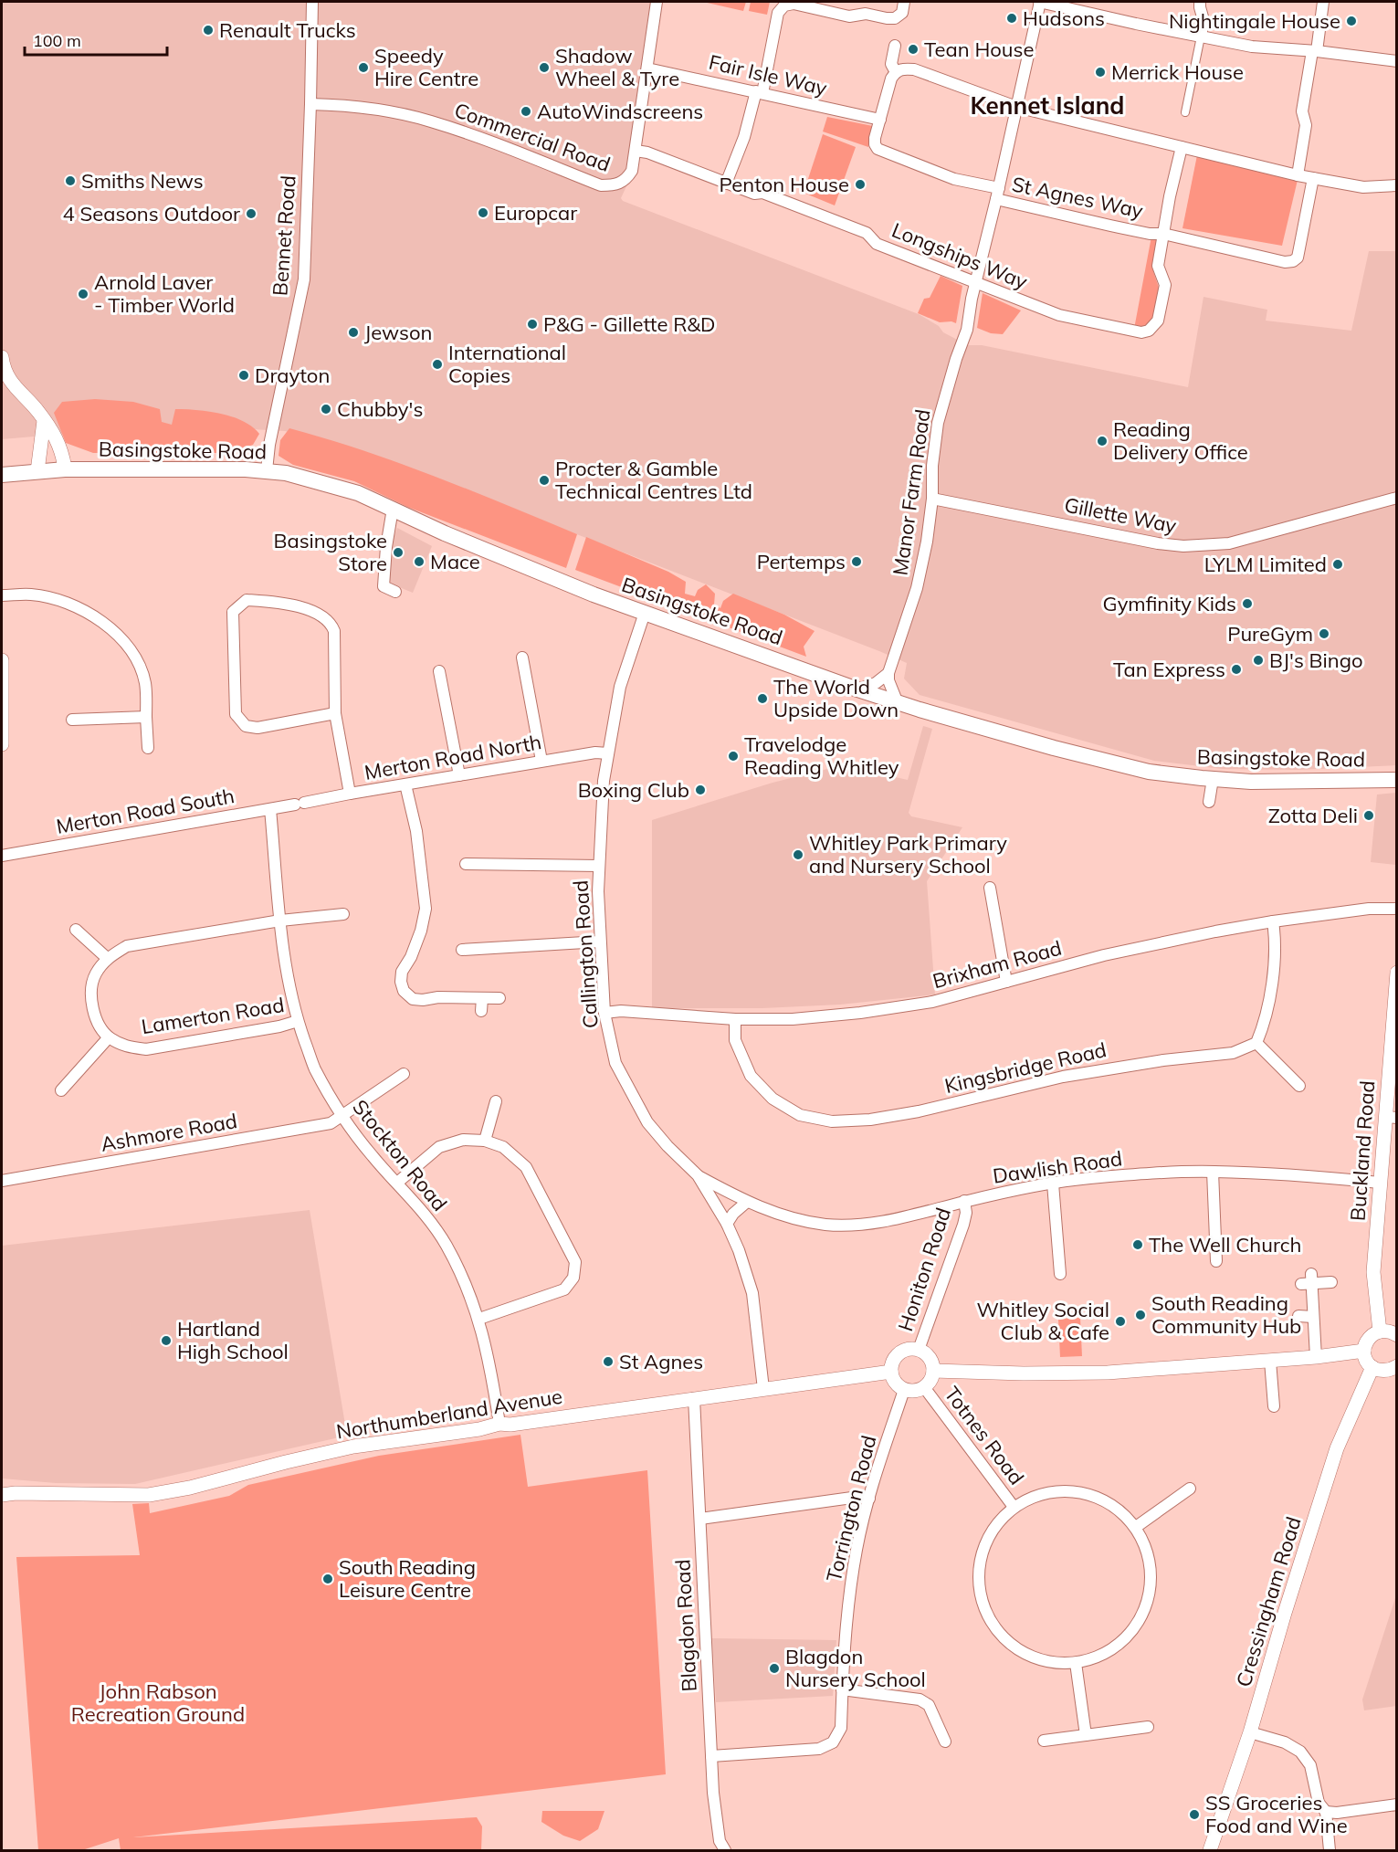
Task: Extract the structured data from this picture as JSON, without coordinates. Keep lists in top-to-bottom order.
{
  "streets": {
    "main road": ["Basingstoke Road"],
    "street": [
      "Fair Isle Way",
      "Commercial Road",
      "St Agnes Way",
      "Bennet Road",
      "Longships Way",
      "Manor Farm Road",
      "Gillette Way",
      "Merton Road North",
      "Merton Road South",
      "Callington Road",
      "Brixham Road",
      "Lamerton Road",
      "Kingsbridge Road",
      "Ashmore Road",
      "Buckland Road",
      "Stockton Road",
      "Dawlish Road",
      "Honiton Road",
      "Northumberland Avenue",
      "Totnes Road",
      "Torrington Road",
      "Cressingham Road",
      "Blagdon Road"
    ]
  },
  "crossings": [
    ["Fair Isle Way", "Commercial Road"],
    ["Fair Isle Way", "St Agnes Way"],
    ["Commercial Road", "Bennet Road"],
    ["Commercial Road", "Longships Way"],
    ["St Agnes Way", "Longships Way"],
    ["St Agnes Way", "Manor Farm Road"],
    ["Bennet Road", "Basingstoke Road"],
    ["Longships Way", "Manor Farm Road"],
    ["Basingstoke Road", "Callington Road"],
    ["Manor Farm Road", "Gillette Way"],
    ["Merton Road North", "Merton Road South"],
    ["Merton Road North", "Callington Road"],
    ["Merton Road South", "Stockton Road"],
    ["Callington Road", "Brixham Road"],
    ["Callington Road", "Dawlish Road"],
    ["Callington Road", "Northumberland Avenue"],
    ["Brixham Road", "Kingsbridge Road"],
    ["Lamerton Road", "Stockton Road"],
    ["Ashmore Road", "Stockton Road"],
    ["Buckland Road", "Dawlish Road"],
    ["Stockton Road", "Northumberland Avenue"],
    ["Dawlish Road", "Honiton Road"],
    ["Honiton Road", "Northumberland Avenue"],
    ["Honiton Road", "Totnes Road"],
    ["Honiton Road", "Torrington Road"],
    ["Northumberland Avenue", "Totnes Road"],
    ["Northumberland Avenue", "Torrington Road"],
    ["Northumberland Avenue", "Blagdon Road"],
    ["Totnes Road", "Torrington Road"],
    ["Torrington Road", "Blagdon Road"]
  ],
  "districts": ["Kennet Island"],
  "parks": ["John Rabson Recreation Ground"],
  "places": [
    "Hudsons",
    "Nightingale House",
    "Renault Trucks",
    "Tean House",
    "Speedy Hire Centre",
    "Shadow Wheel & Tyre",
    "Merrick House",
    "AutoWindscreens",
    "Smiths News",
    "Penton House",
    "Europcar",
    "4 Seasons Outdoor",
    "Arnold Laver - Timber World",
    "P&G - Gillette R&D",
    "Jewson",
    "International Copies",
    "Drayton",
    "Chubby's",
    "Reading Delivery Office",
    "Procter & Gamble Technical Centres Ltd",
    "Basingstoke Store",
    "Mace",
    "Pertemps",
    "LYLM Limited",
    "Gymfinity Kids",
    "PureGym",
    "BJ's Bingo",
    "Tan Express",
    "The World Upside Down",
    "Travelodge Reading Whitley",
    "Boxing Club",
    "Zotta Deli",
    "Whitley Park Primary and Nursery School",
    "The Well Church",
    "South Reading Community Hub",
    "Whitley Social Club & Cafe",
    "Hartland High School",
    "St Agnes",
    "South Reading Leisure Centre",
    "Blagdon Nursery School",
    "SS Groceries Food and Wine"
  ],
  "scale_bar": "100 m"
}
